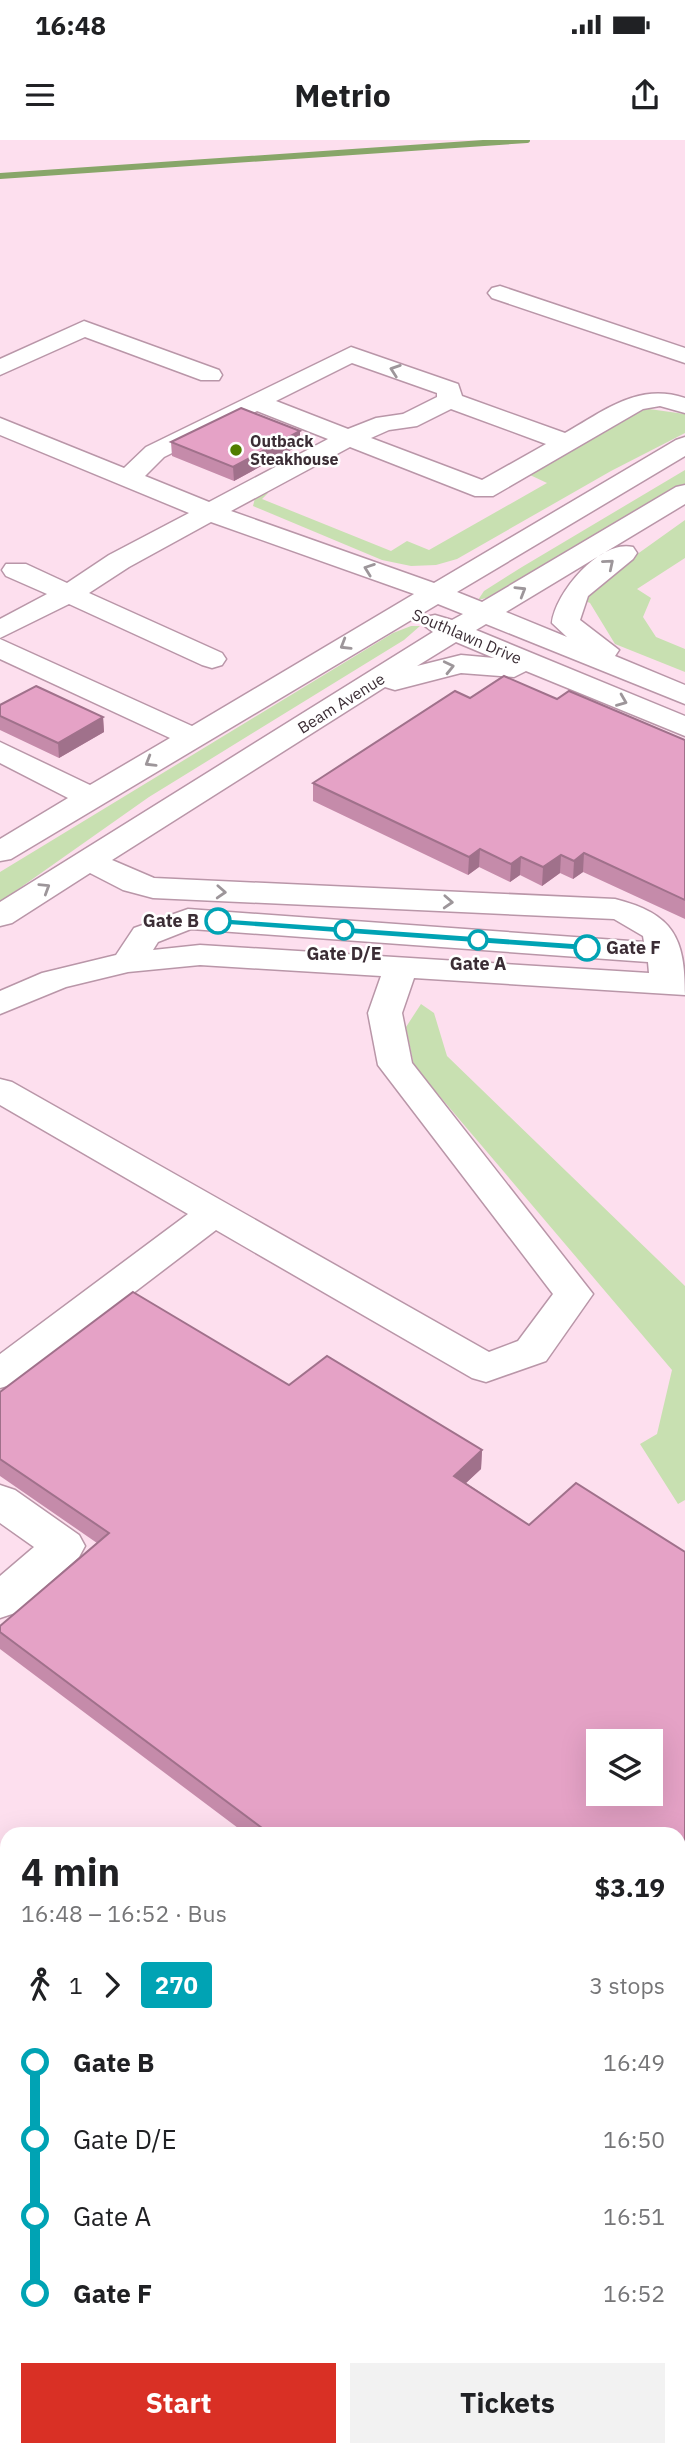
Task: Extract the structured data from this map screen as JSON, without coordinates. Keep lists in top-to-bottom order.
{
  "streets": {
    "street": ["Southlawn Drive", "Beam Avenue"]
  },
  "crossings": [
    ["Southlawn Drive", "Beam Avenue"]
  ],
  "places": [
    "Outback Steakhouse",
    "Gate B",
    "Gate D/E",
    "Gate A",
    "Gate F"
  ],
  "lines": ["bus line 270"],
  "page": {
    "status": "16:48",
    "header": "Metrio",
    "heading": ["4 min", "16:48 – 16:52 · Bus", "$3.19"],
    "legs": ["1", "270", "3 stops"],
    "list": [
      {
        "name": "Gate B",
        "value": "16:49"
      },
      {
        "name": "Gate D/E",
        "value": "16:50"
      },
      {
        "name": "Gate A",
        "value": "16:51"
      },
      {
        "name": "Gate F",
        "value": "16:52"
      }
    ],
    "buttons": ["Start", "Tickets"]
  }
}
